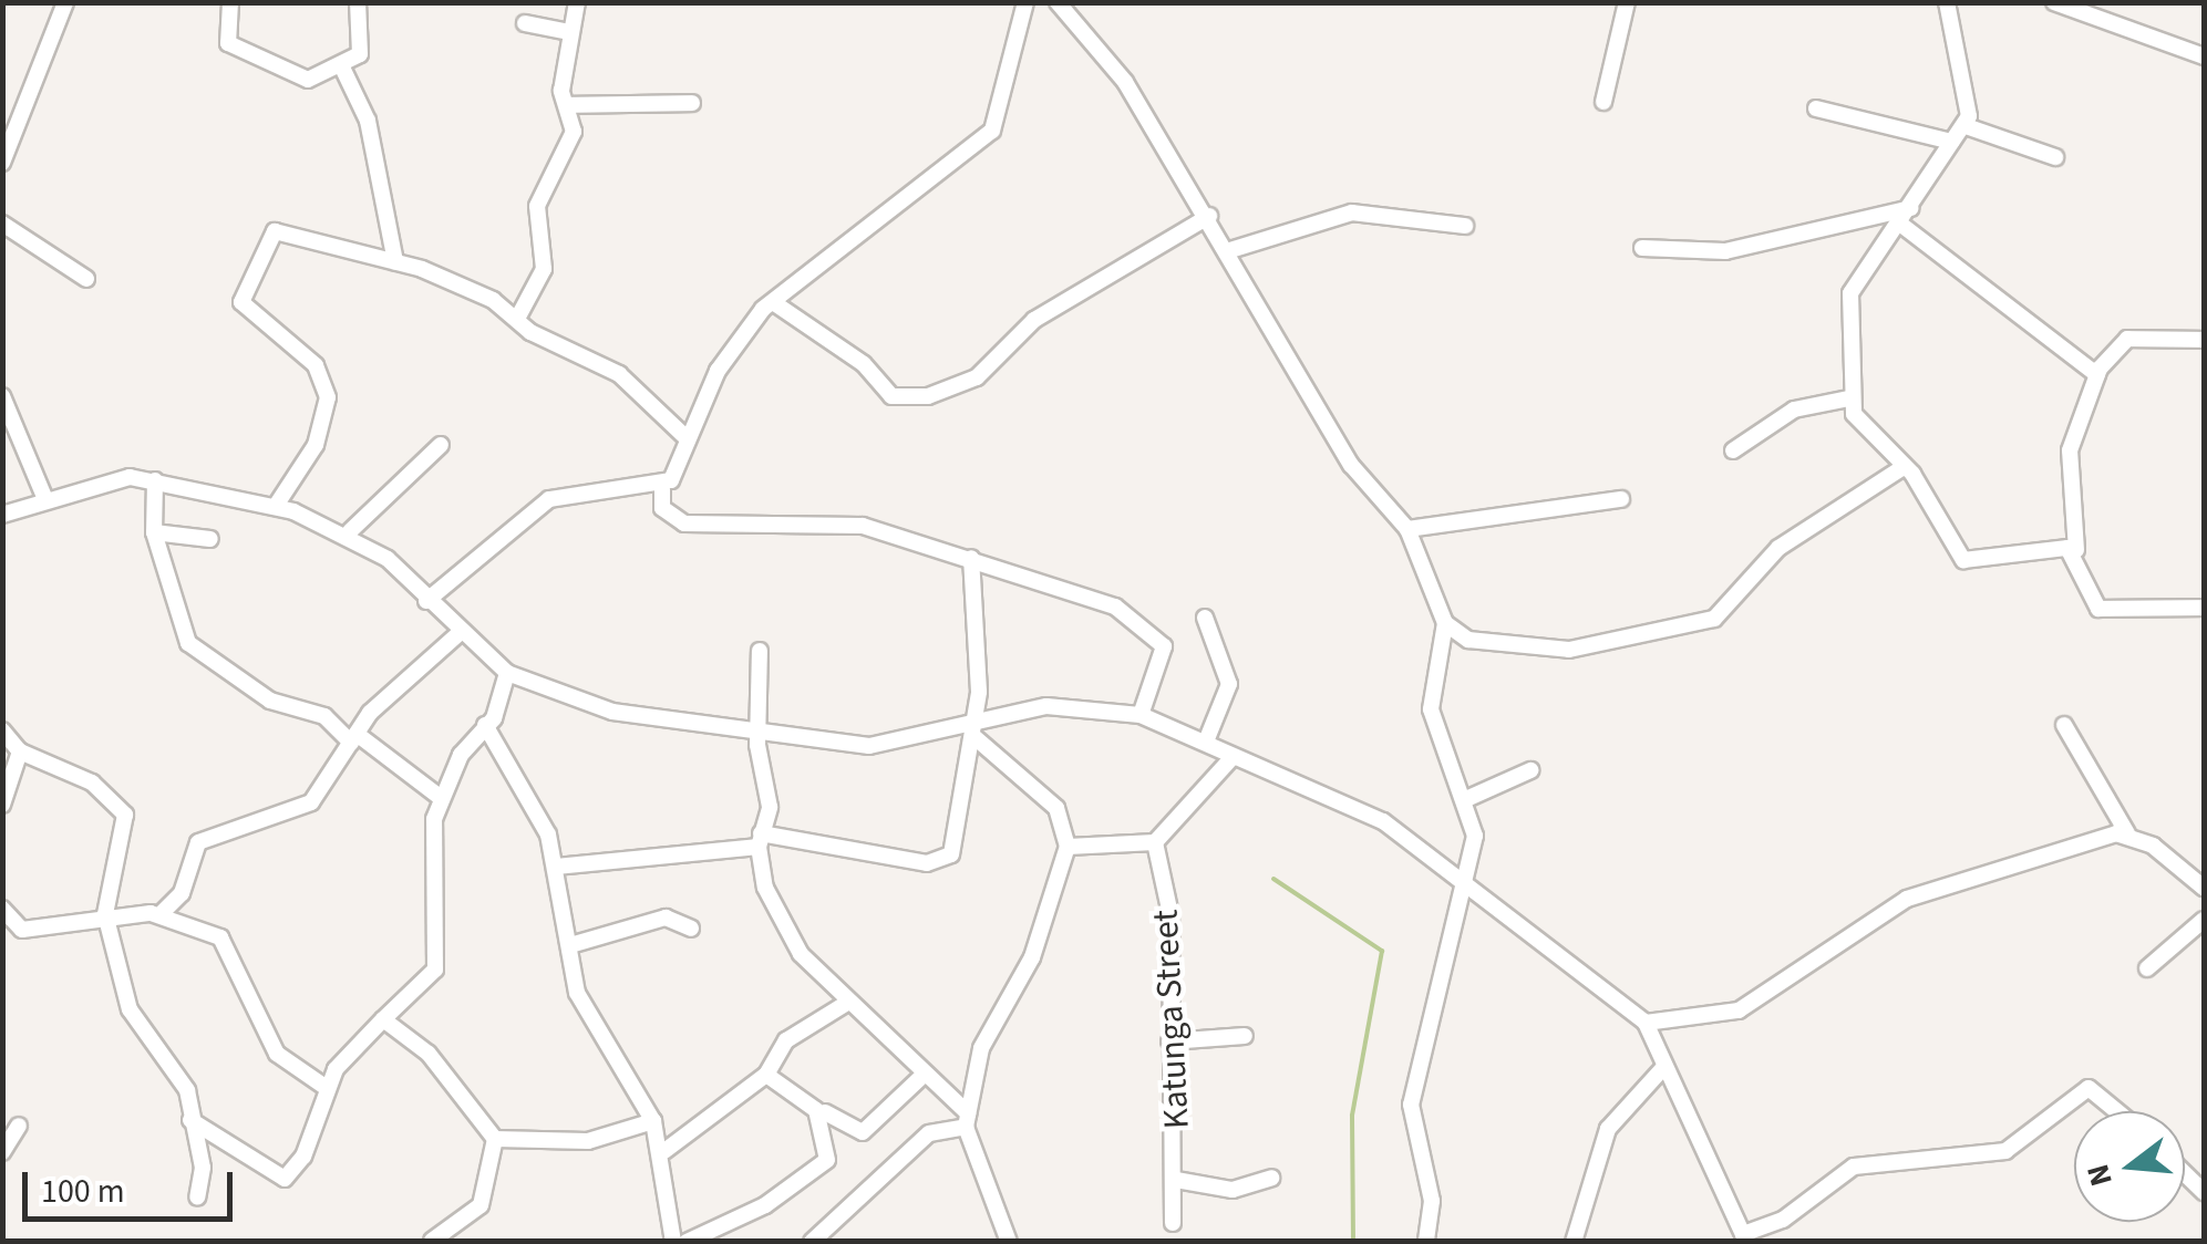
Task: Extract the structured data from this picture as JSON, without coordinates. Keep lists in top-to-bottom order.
{
  "streets": {
    "street": ["Katunga Street"]
  },
  "scale_bar": "100 m",
  "north": "left"
}
